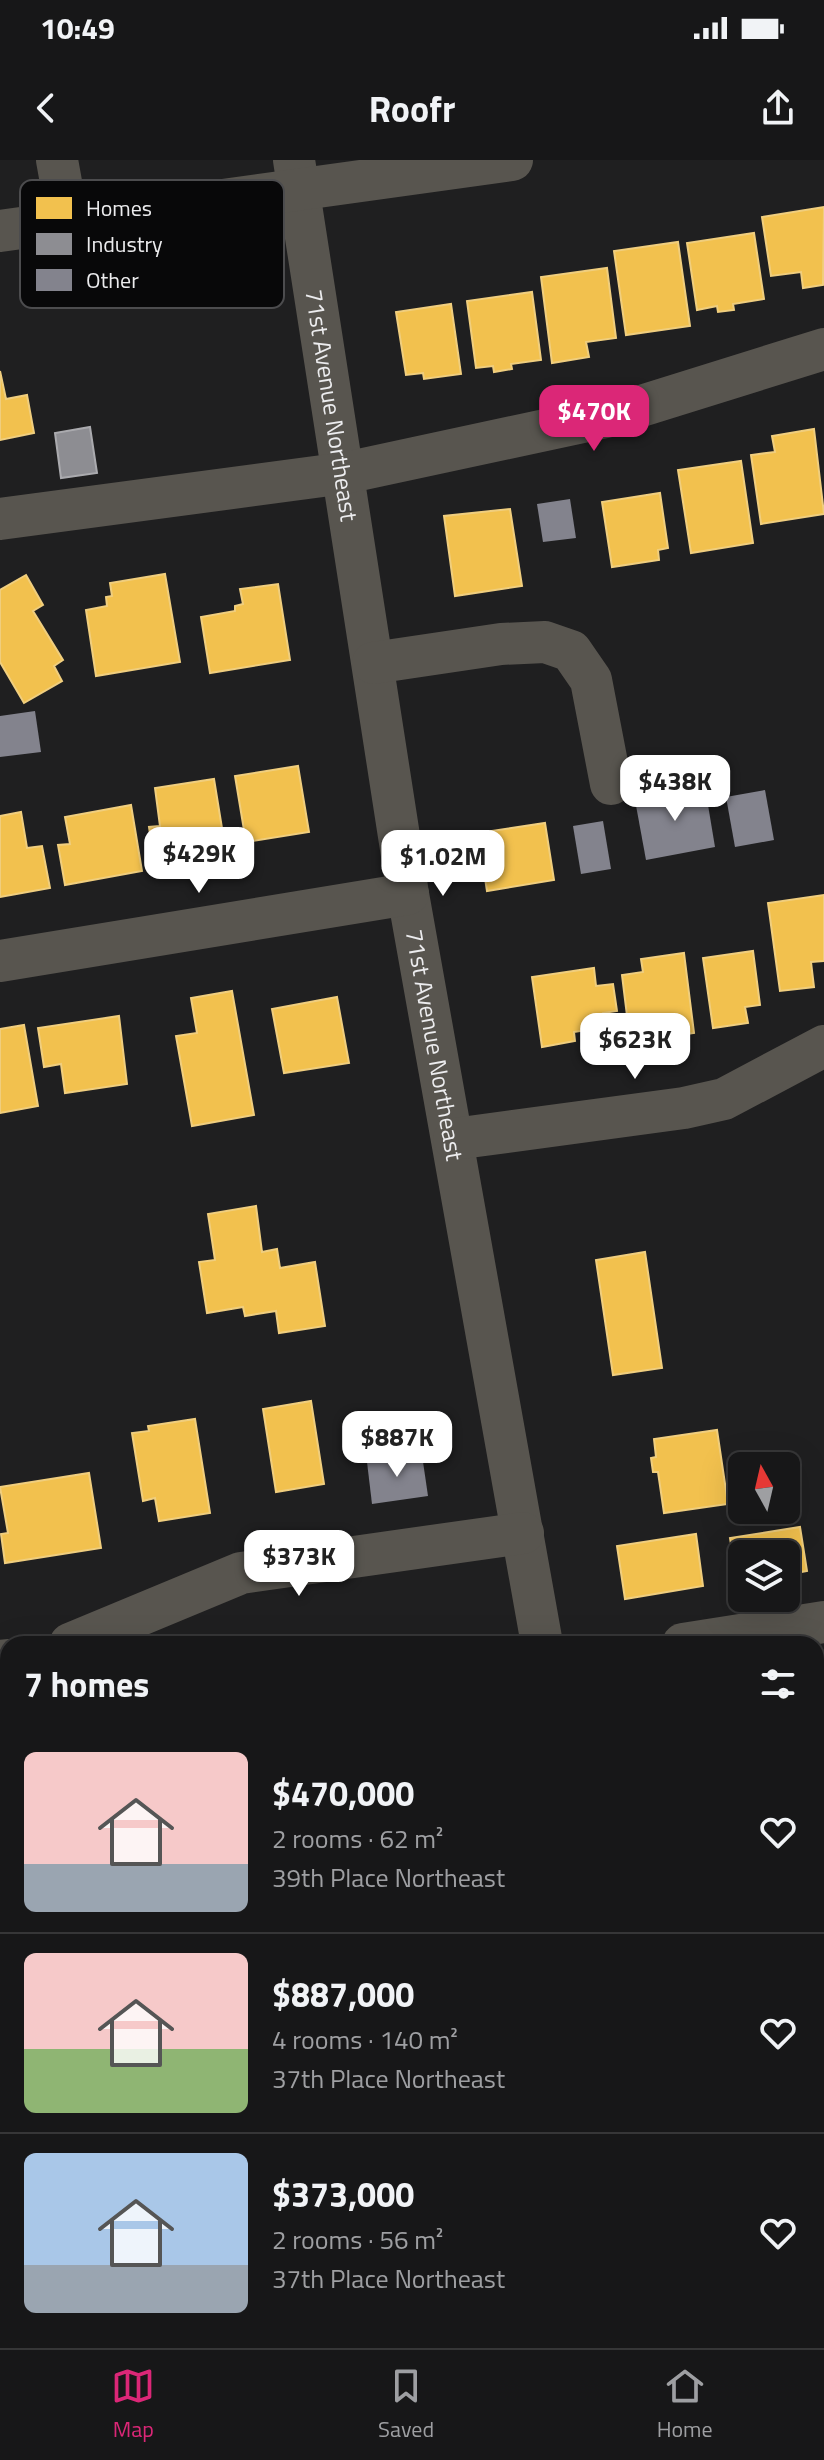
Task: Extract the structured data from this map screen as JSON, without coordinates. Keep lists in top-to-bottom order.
{
  "streets": {
    "street": ["71st Avenue Northeast"]
  },
  "legend": ["Homes", "Industry", "Other"],
  "north": "top",
  "page": {
    "status": "10:49",
    "header": "Roofr",
    "price": [
      "$470K",
      "$438K",
      "$429K",
      "$1.02M",
      "$623K",
      "$887K",
      "$373K"
    ],
    "heading": "7 homes",
    "list": [
      {
        "name": "$470,000",
        "note": "2 rooms · 62 m² · 39th Place Northeast"
      },
      {
        "name": "$887,000",
        "note": "4 rooms · 140 m² · 37th Place Northeast"
      },
      {
        "name": "$373,000",
        "note": "2 rooms · 56 m² · 37th Place Northeast"
      }
    ],
    "tabs": ["Map", "Saved", "Home"]
  }
}
